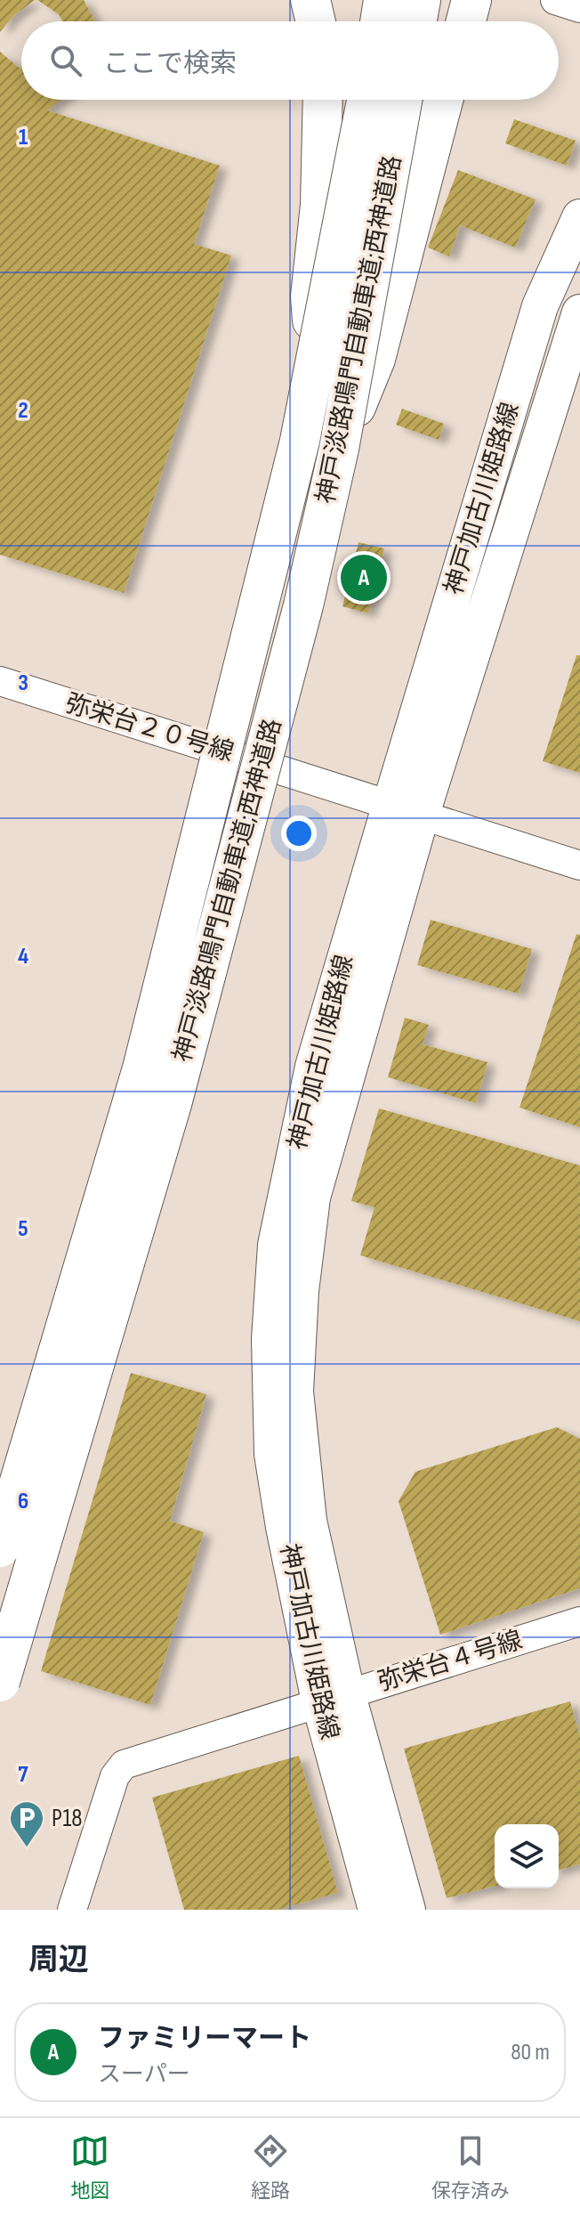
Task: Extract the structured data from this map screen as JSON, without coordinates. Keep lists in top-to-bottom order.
{
  "streets": {
    "highway": ["神戸淡路鳴門自動車道;西神道路"],
    "main road": ["神戸加古川姫路線"],
    "street": ["弥栄台２０号線", "弥栄台４号線"]
  },
  "crossings": [
    ["神戸加古川姫路線", "弥栄台２０号線"],
    ["神戸加古川姫路線", "弥栄台４号線"]
  ],
  "places": {
    "parking": ["P18"]
  },
  "page": {
    "search": "ここで検索",
    "pins": "A",
    "heading": "周辺",
    "list": [
      {
        "mark": "A",
        "name": "ファミリーマート",
        "note": "スーパー",
        "value": "80 m"
      }
    ],
    "nav": ["地図", "経路", "保存済み"]
  },
  "grid": {
    "rows": [
      "1",
      "2",
      "3",
      "4",
      "5",
      "6",
      "7"
    ]
  }
}
